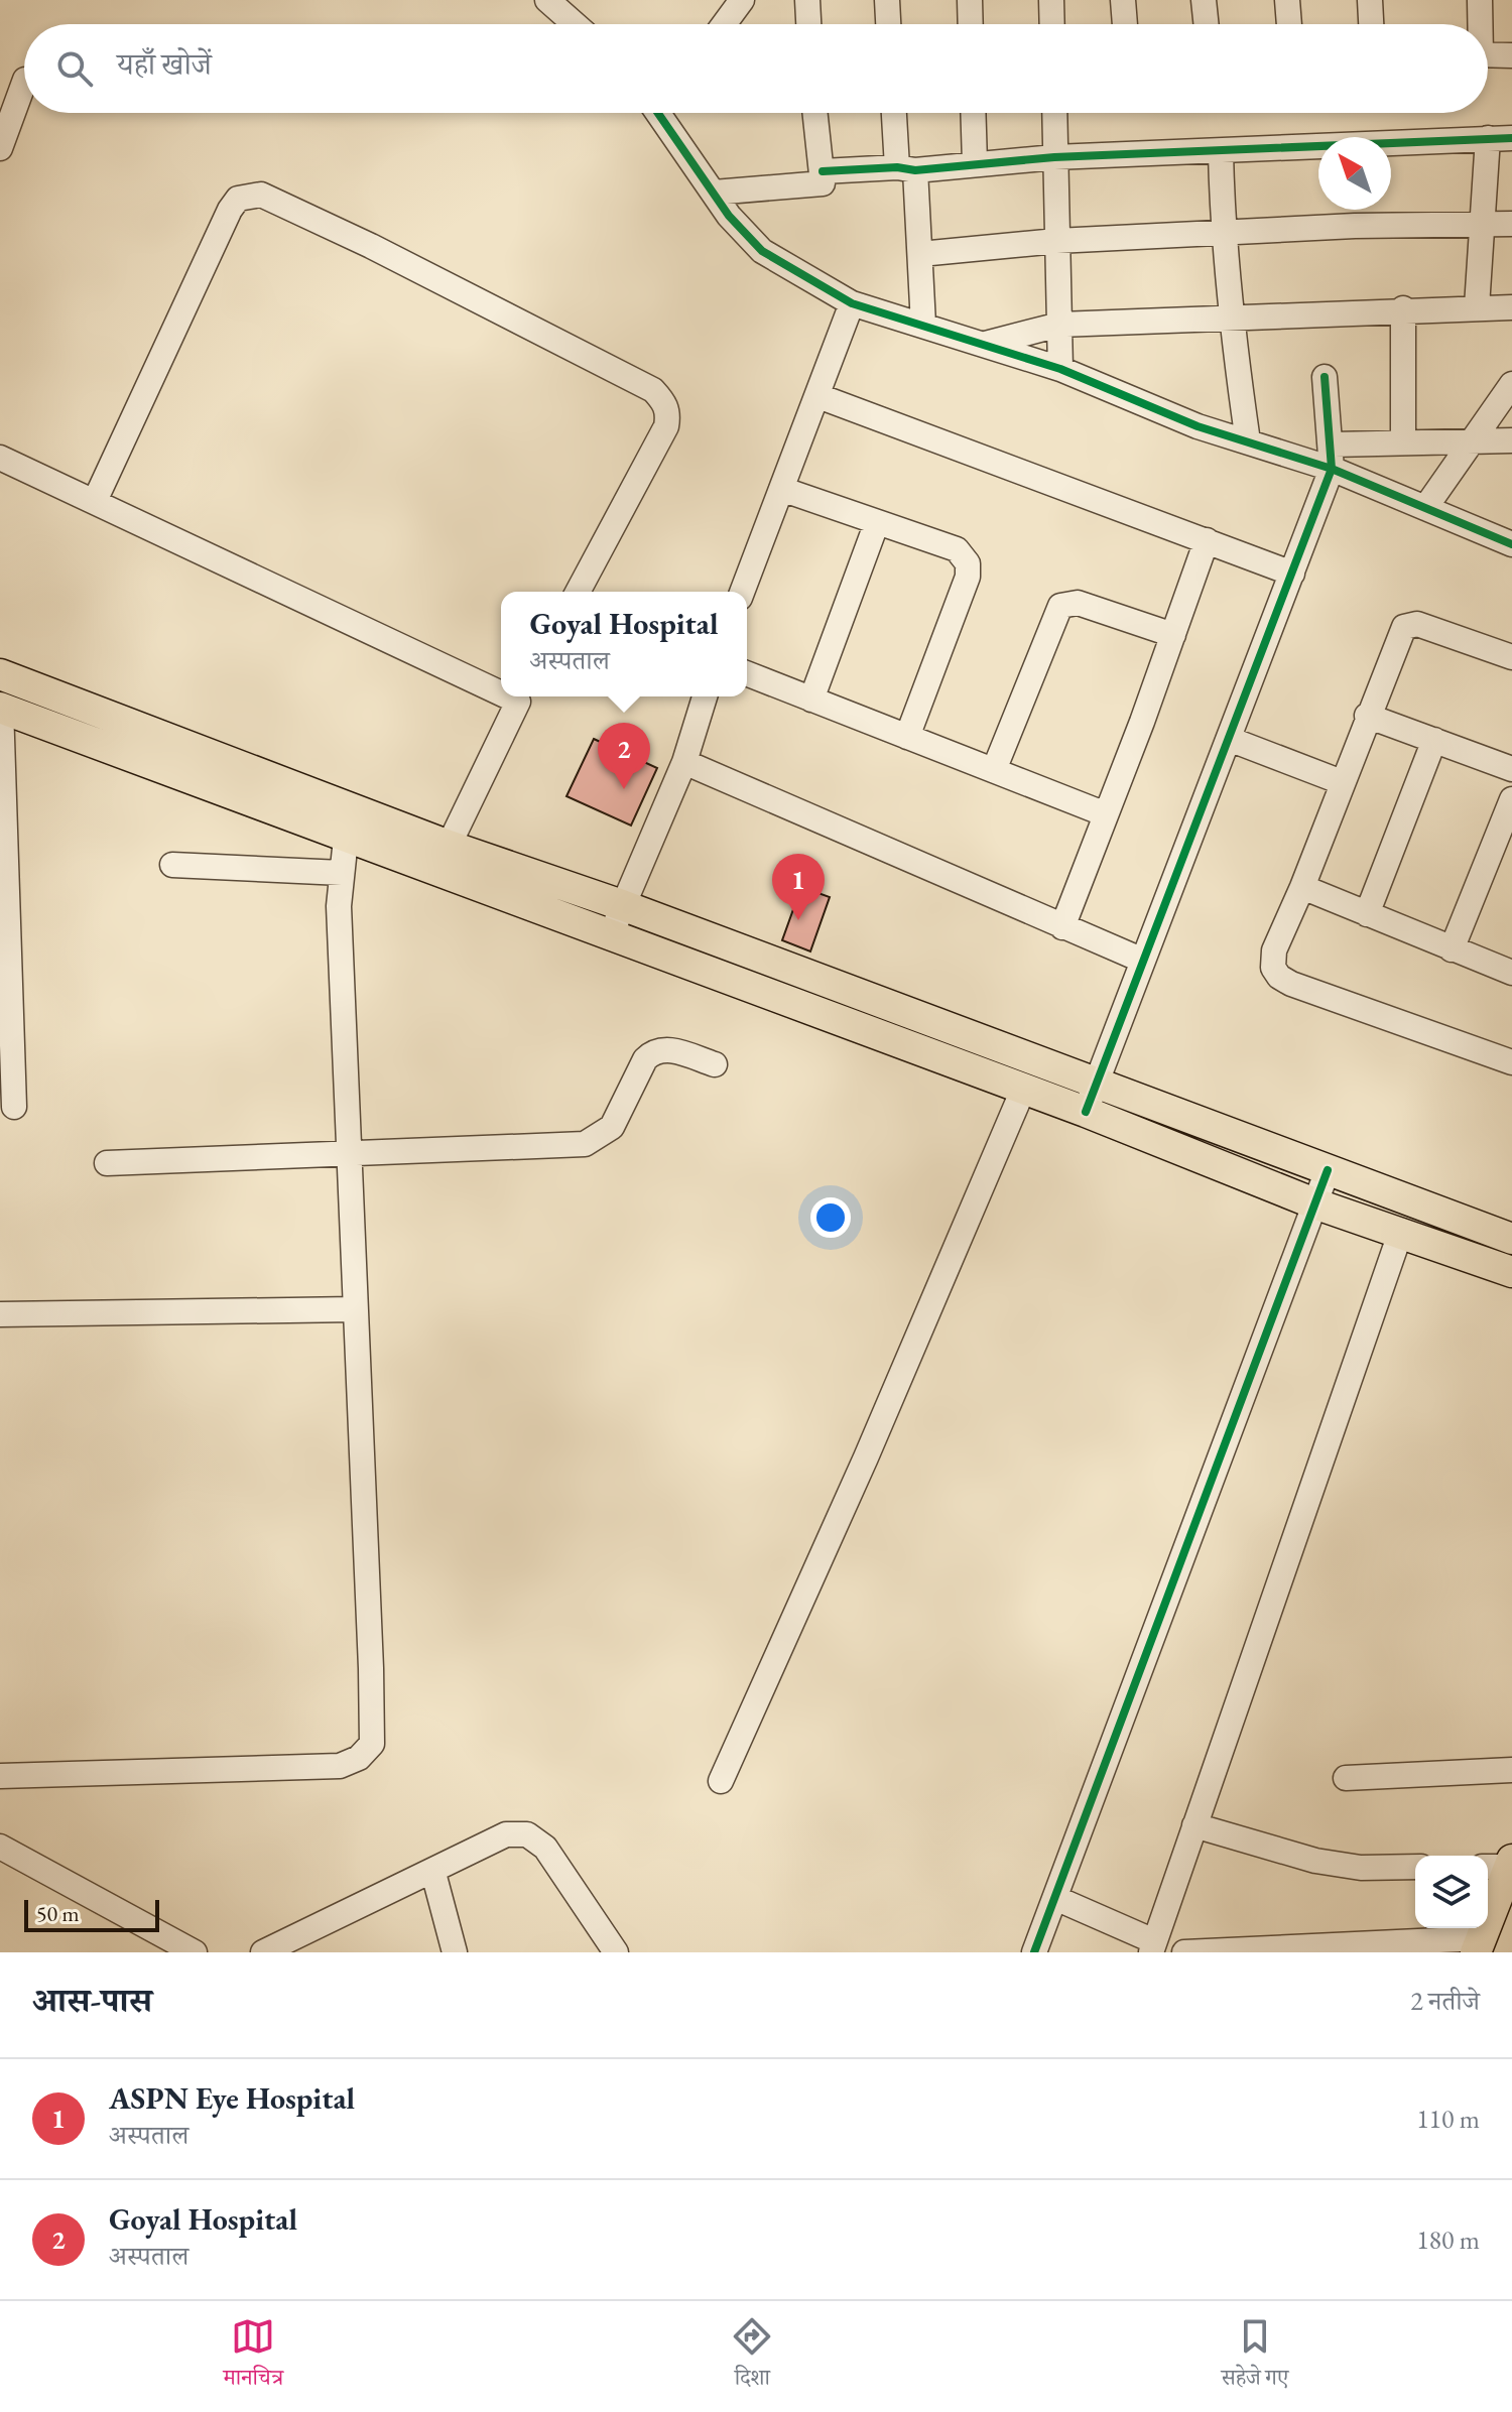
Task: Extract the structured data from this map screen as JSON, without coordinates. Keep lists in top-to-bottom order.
{
  "scale_bar": "50 m",
  "north": "top left",
  "page": {
    "search": "यहाँ खोजें",
    "popup": ["Goyal Hospital", "अस्पताल"],
    "pins": ["2", "1"],
    "scale": "50 m",
    "heading": ["आस-पास", "2 नतीजे"],
    "list": [
      {
        "mark": "1",
        "name": "ASPN Eye Hospital",
        "note": "अस्पताल",
        "value": "110 m"
      },
      {
        "mark": "2",
        "name": "Goyal Hospital",
        "note": "अस्पताल",
        "value": "180 m"
      }
    ],
    "nav": ["मानचित्र", "दिशा", "सहेजे गए"]
  }
}
